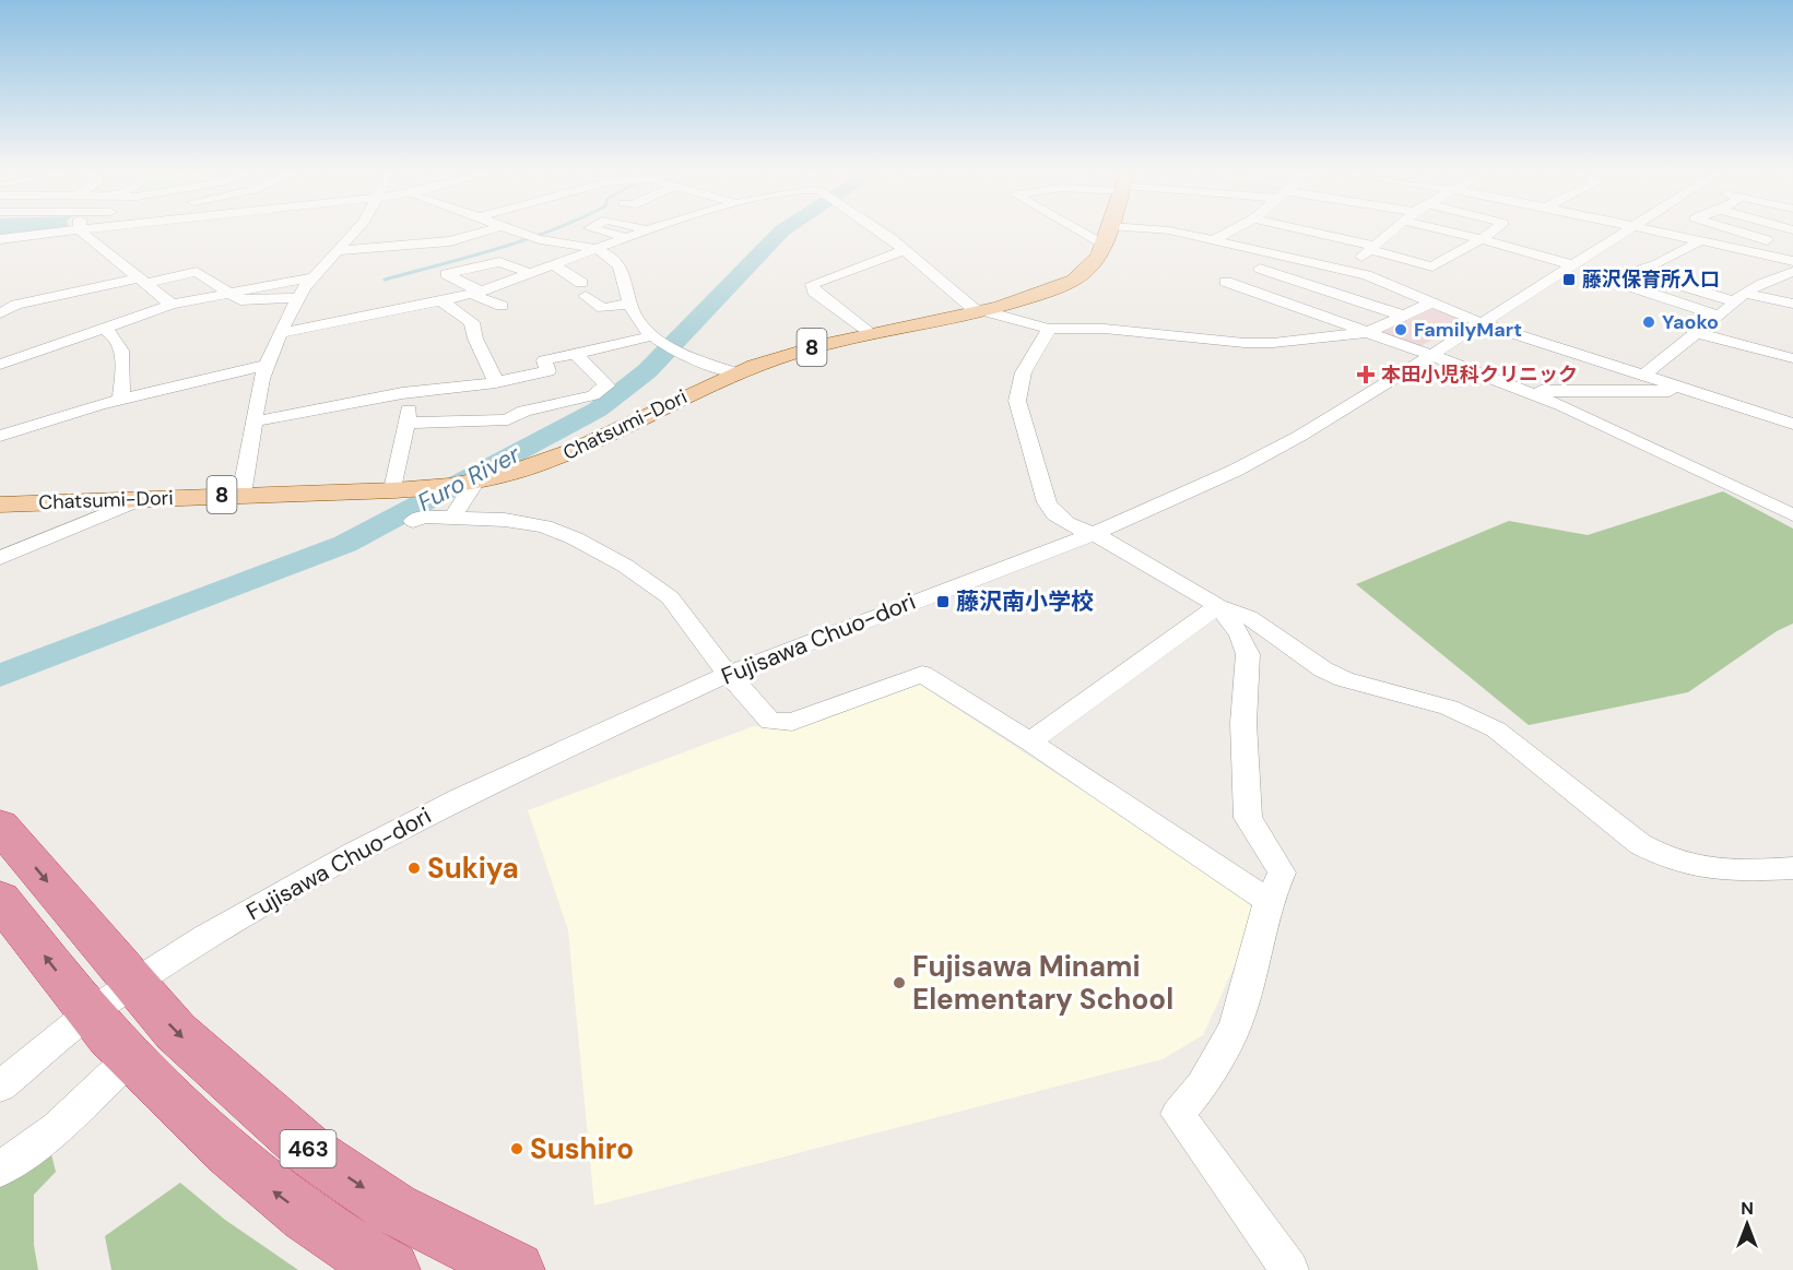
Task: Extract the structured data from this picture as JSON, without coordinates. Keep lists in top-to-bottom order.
{
  "streets": {
    "highway": ["463"],
    "main road": ["8", "Chatsumi-Dori"],
    "street": ["Fujisawa Chuo-dori"]
  },
  "crossings": [
    ["Fujisawa Chuo-dori", "463"]
  ],
  "water": ["Furo River"],
  "places": {
    "transit": ["藤沢保育所入口", "藤沢南小学校"],
    "other": [
      "Yaoko",
      "FamilyMart",
      "Sukiya",
      "Fujisawa Minami Elementary School",
      "Sushiro"
    ],
    "health": ["本田小児科クリニック"]
  },
  "north": "top"
}
